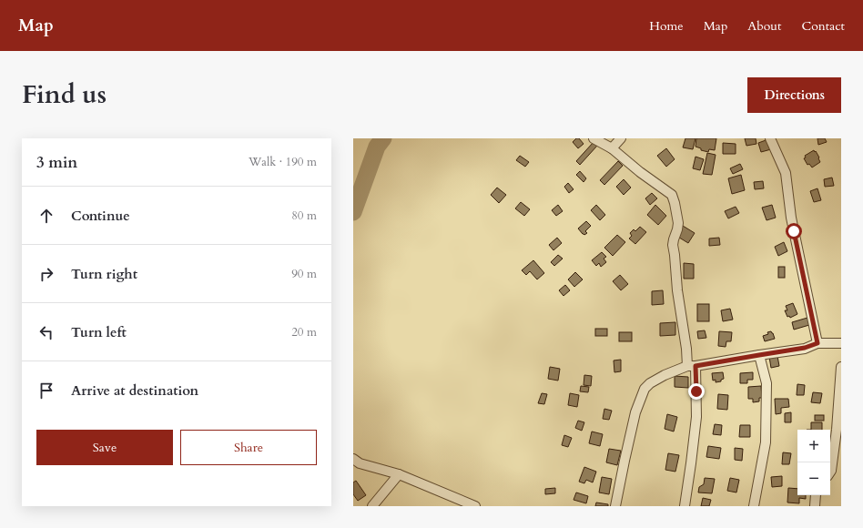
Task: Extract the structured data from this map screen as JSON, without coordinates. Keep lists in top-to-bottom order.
{
  "page": {
    "header": "Map",
    "nav": [
      "Home",
      "Map",
      "About",
      "Contact"
    ],
    "title": "Find us",
    "buttons": [
      "Directions",
      ["Save", "Share"]
    ],
    "heading": ["3 min", "Walk · 190 m"],
    "list": [
      ["Continue", "80 m"],
      ["Turn right", "90 m"],
      ["Turn left", "20 m"],
      "Arrive at destination"
    ],
    "map_buttons": ["+", "−"]
  }
}
